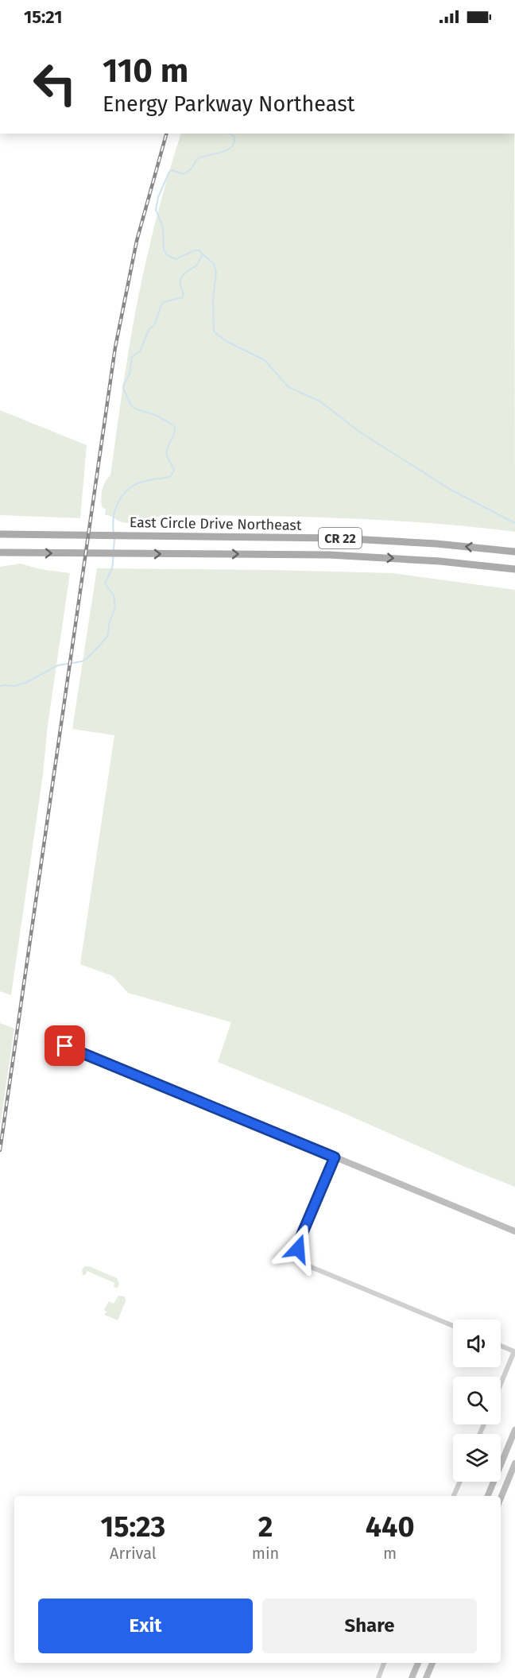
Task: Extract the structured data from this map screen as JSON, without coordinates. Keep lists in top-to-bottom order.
{
  "streets": {
    "main road": ["East Circle Drive Northeast", "CR 22"]
  },
  "page": {
    "status": "15:21",
    "turn": ["110 m", "Energy Parkway Northeast"],
    "eta": [
      "15:23",
      "Arrival",
      "2",
      "min",
      "440",
      "m"
    ],
    "buttons": ["Exit", "Share"]
  }
}
